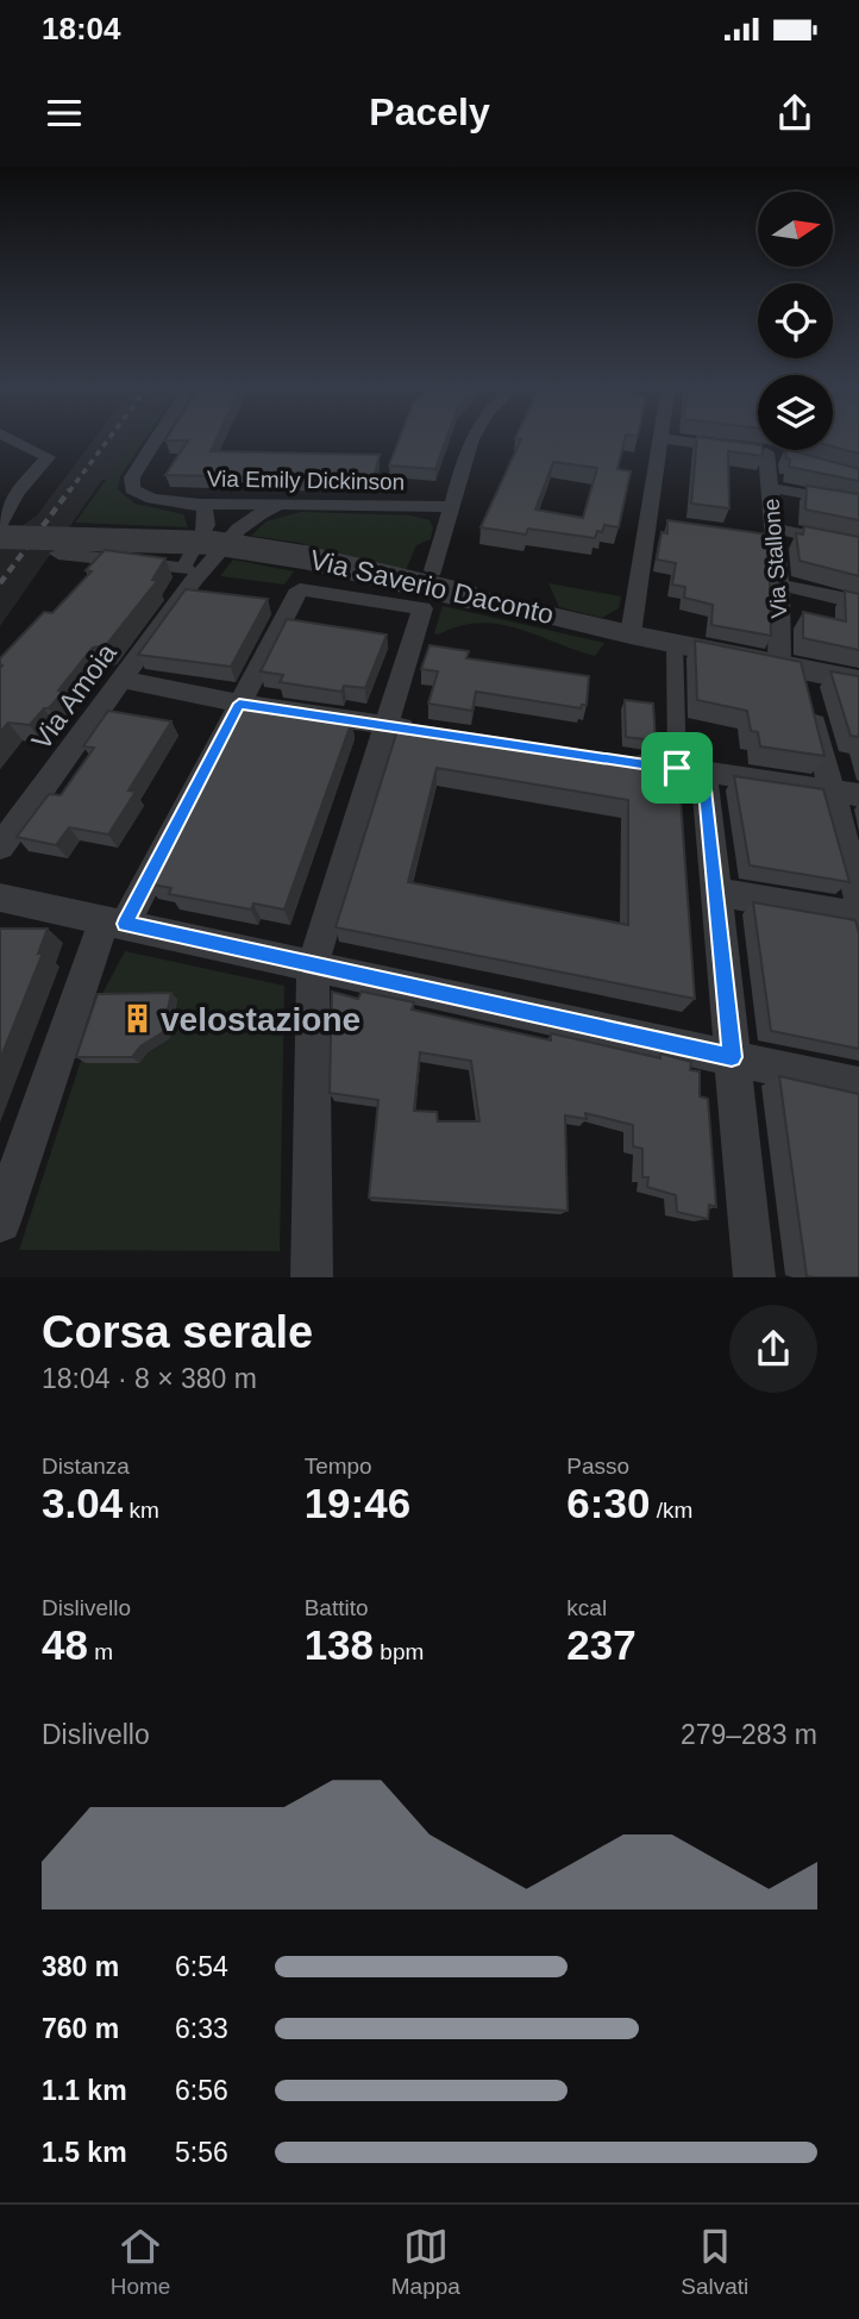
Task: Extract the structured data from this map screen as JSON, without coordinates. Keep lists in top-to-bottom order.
{
  "streets": {
    "street": [
      "Via Emily Dickinson",
      "Via Stallone",
      "Via Saverio Daconto",
      "Via Amoia"
    ]
  },
  "crossings": [
    ["Via Stallone", "Via Saverio Daconto"]
  ],
  "places": {
    "building": ["velostazione"]
  },
  "north": "right",
  "page": {
    "status": "18:04",
    "header": "Pacely",
    "heading": ["Corsa serale", "18:04 · 8 × 380 m"],
    "stats": [
      ["Distanza", "3.04 km"],
      ["Tempo", "19:46"],
      ["Passo", "6:30 /km"],
      ["Dislivello", "48 m"],
      ["Battito", "138 bpm"],
      ["kcal", "237"]
    ],
    "chart": ["Dislivello", "279–283 m"],
    "list": [
      {
        "name": "380 m",
        "note": "6:54"
      },
      {
        "name": "760 m",
        "note": "6:33"
      },
      {
        "name": "1.1 km",
        "note": "6:56"
      },
      {
        "name": "1.5 km",
        "note": "5:56"
      }
    ],
    "tabs": ["Home", "Mappa", "Salvati"]
  }
}
